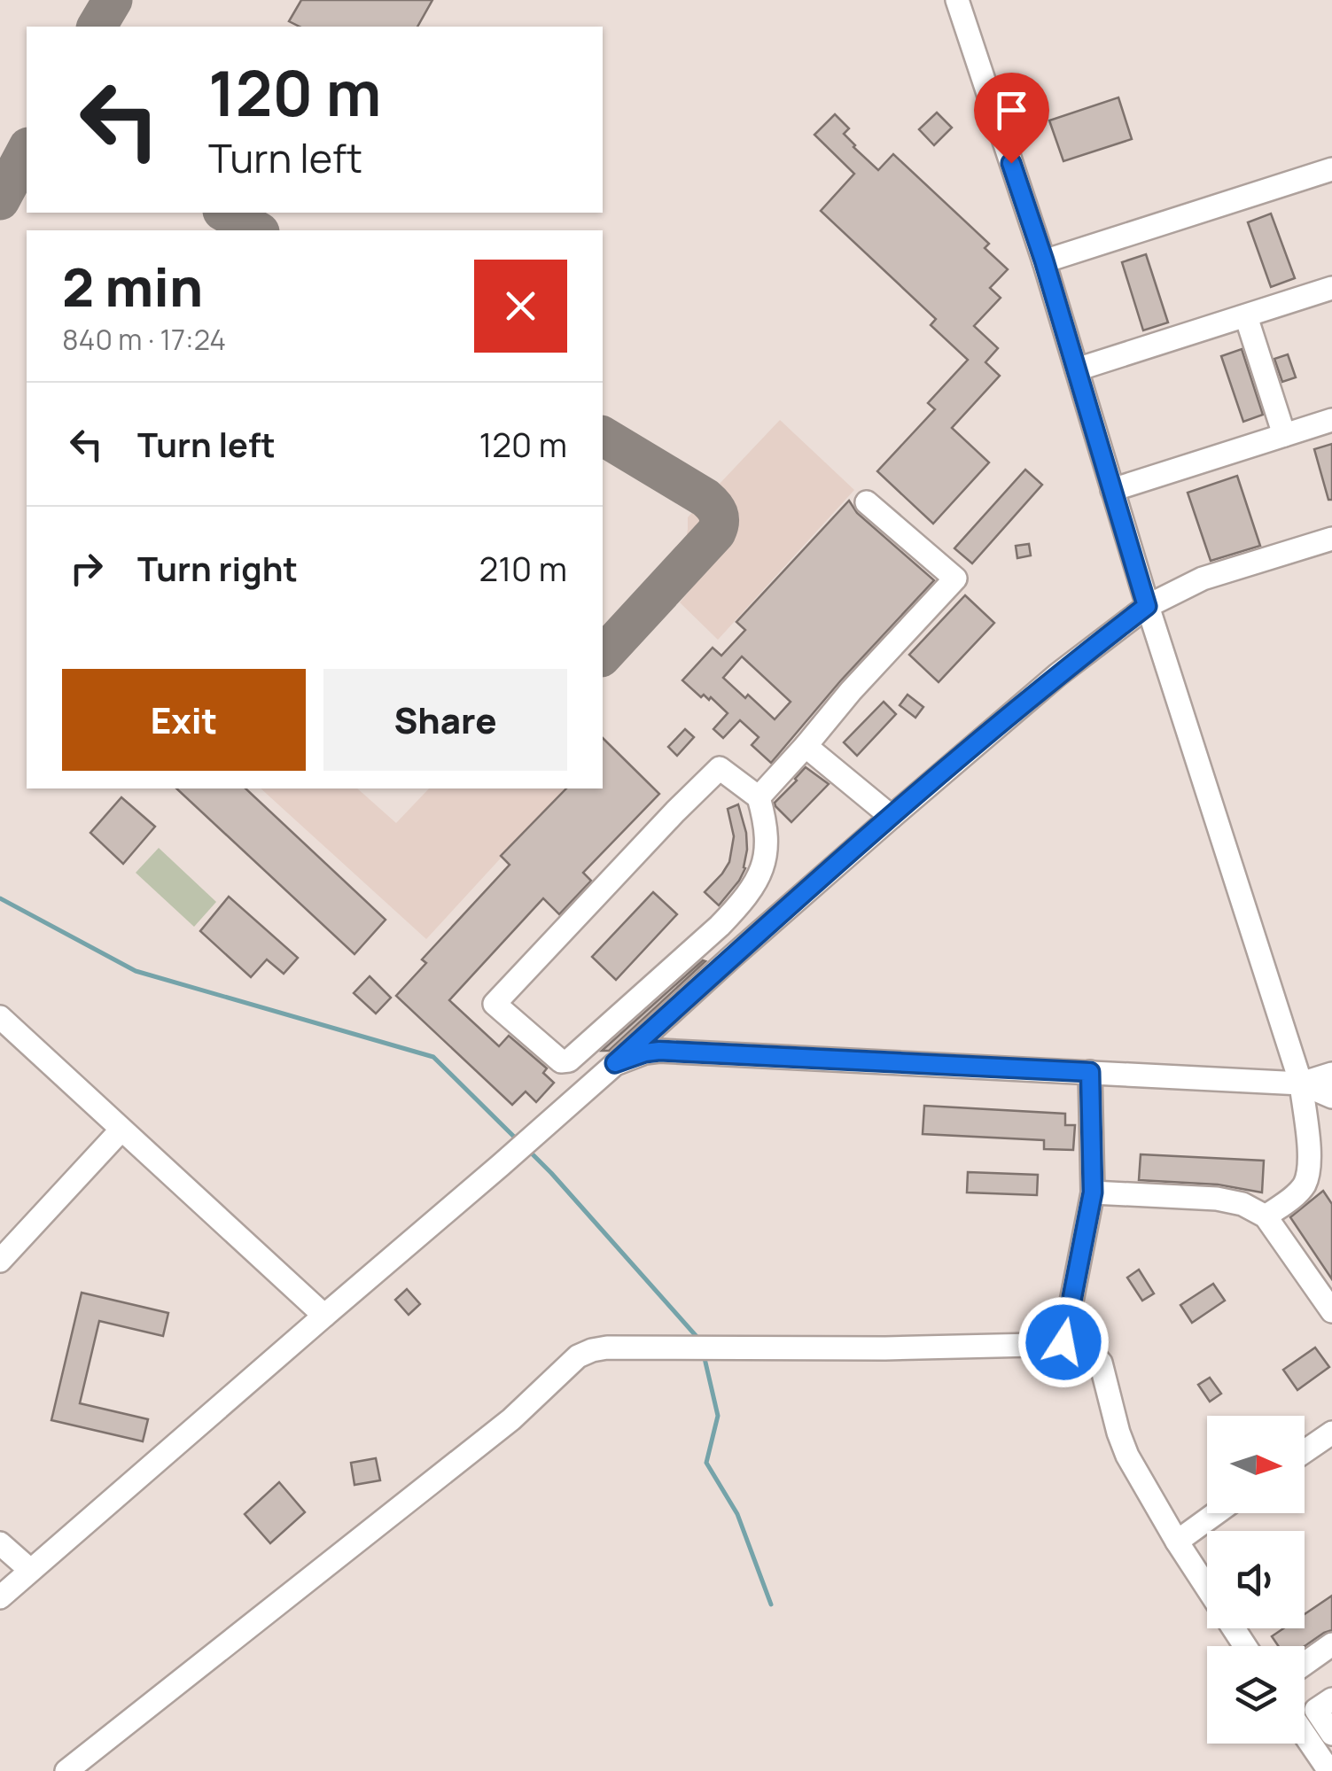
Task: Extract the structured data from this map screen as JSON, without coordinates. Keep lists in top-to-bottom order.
{
  "north": "right",
  "page": {
    "turn": ["120 m", "Turn left"],
    "heading": ["2 min", "840 m · 17:24"],
    "list": [
      {
        "name": "Turn left",
        "value": "120 m"
      },
      {
        "name": "Turn right",
        "value": "210 m"
      }
    ],
    "buttons": ["Exit", "Share"]
  }
}
